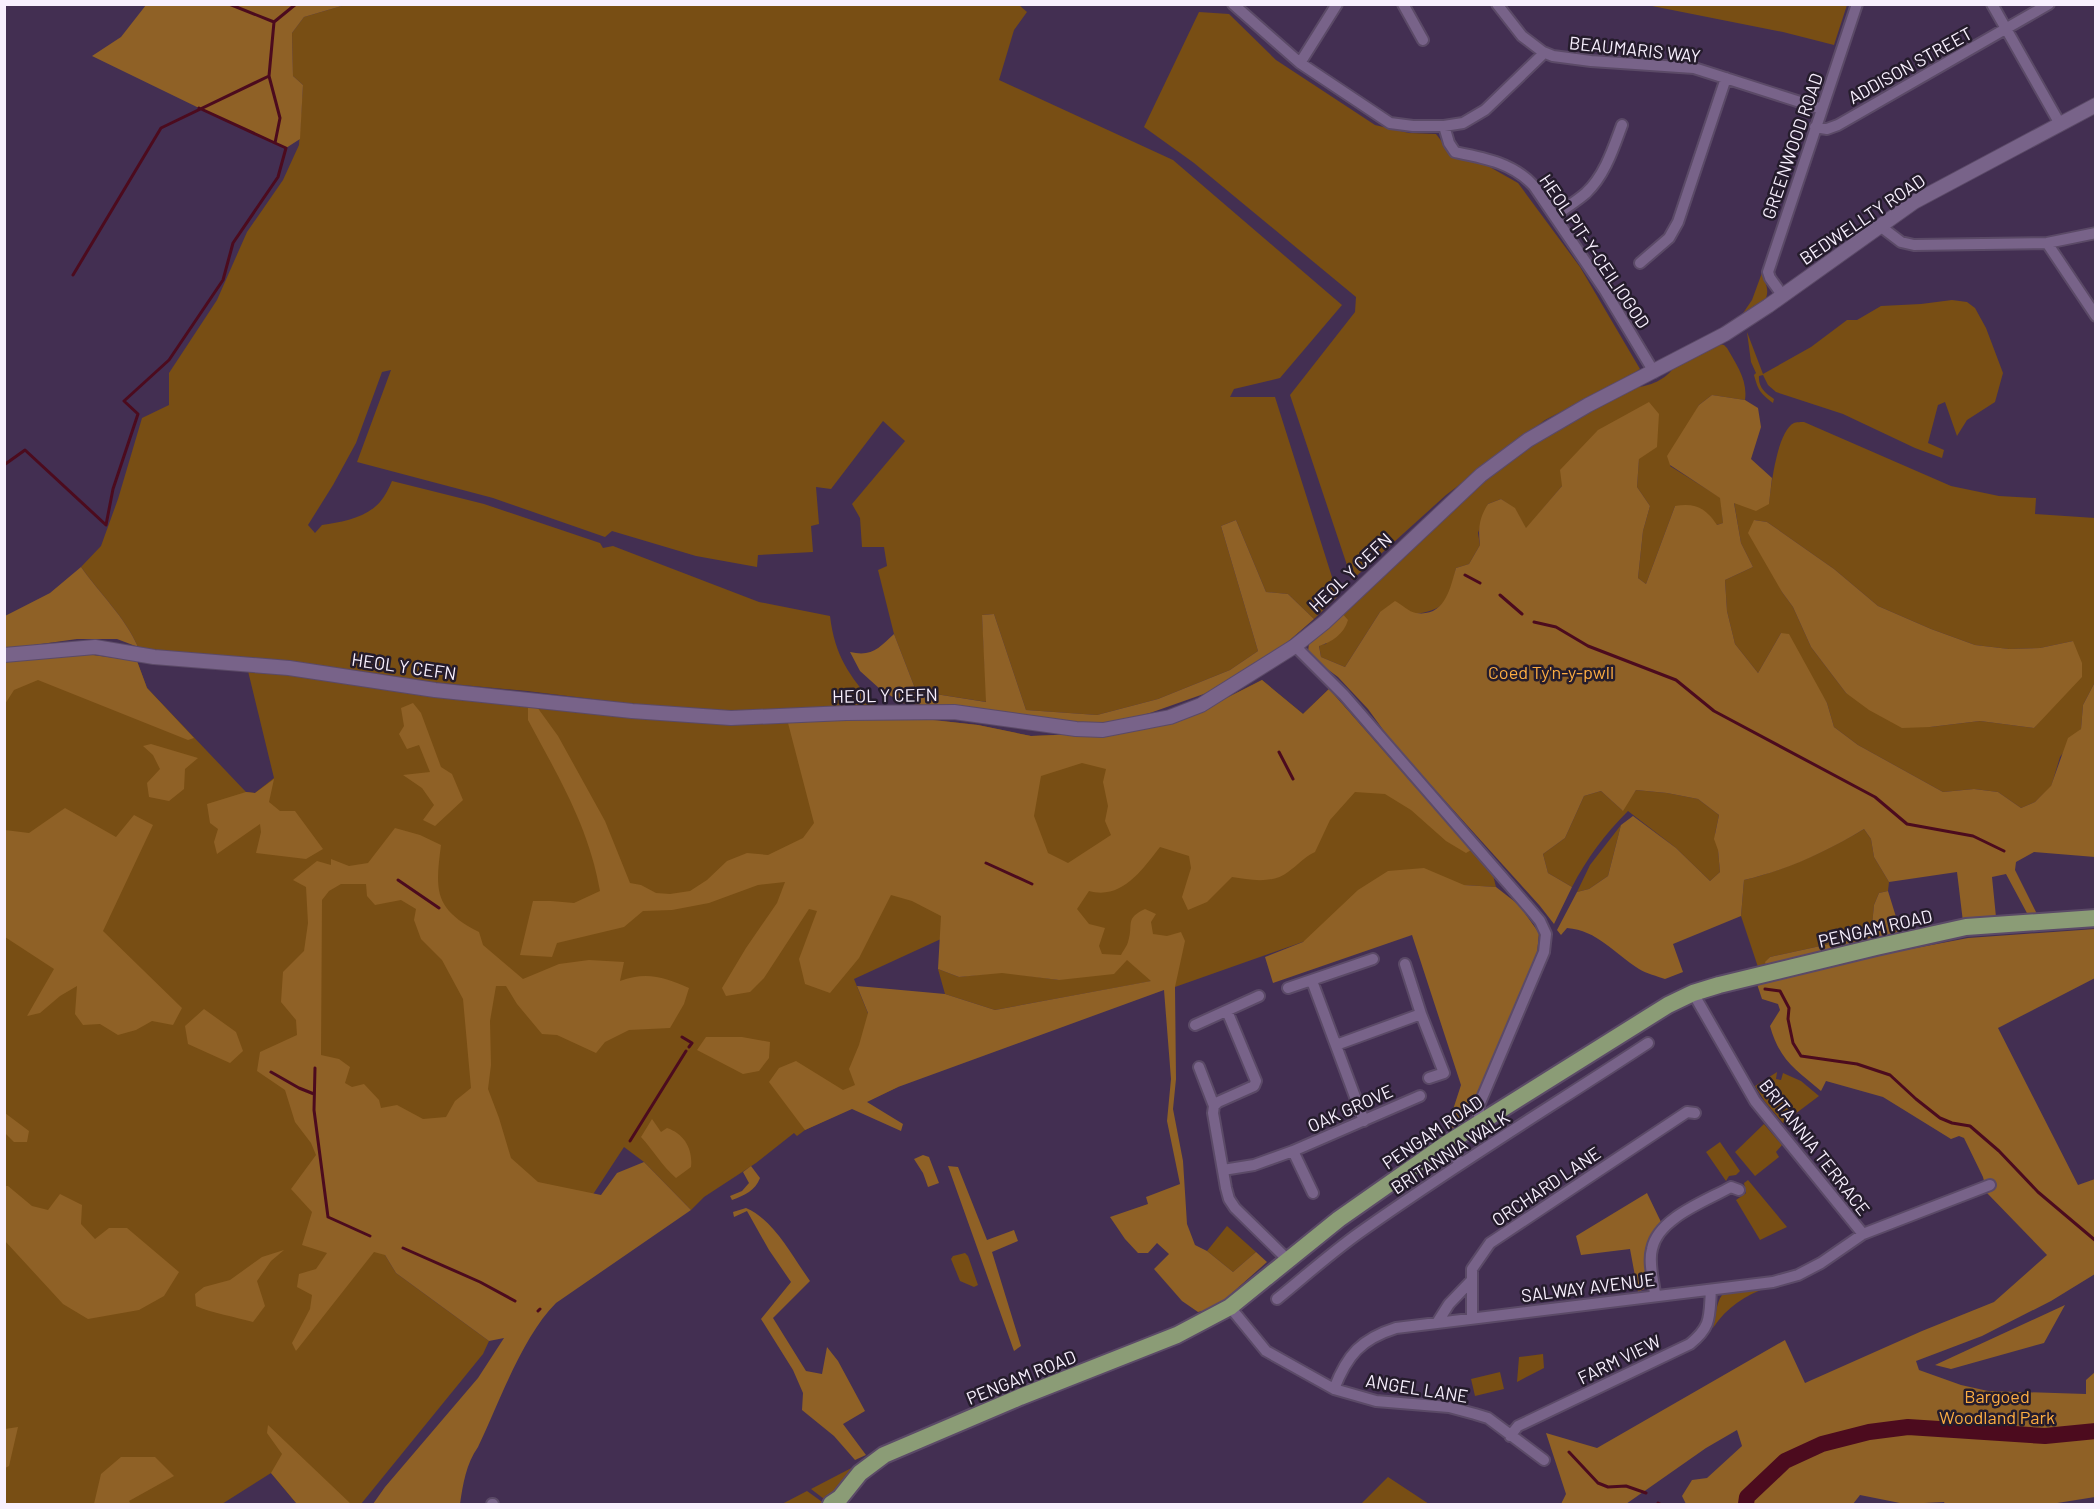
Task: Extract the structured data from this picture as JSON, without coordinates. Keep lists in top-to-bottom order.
{
  "streets": {
    "main road": ["PENGAM ROAD"],
    "street": [
      "BEAUMARIS WAY",
      "ADDISON STREET",
      "GREENWOOD ROAD",
      "BEDWELLTY ROAD",
      "HEOL PIT-Y-CEILIOGOD",
      "HEOL Y CEFN",
      "OAK GROVE",
      "BRITANNIA TERRACE",
      "BRITANNIA WALK",
      "ORCHARD LANE",
      "SALWAY AVENUE",
      "FARM VIEW",
      "ANGEL LANE"
    ]
  },
  "crossings": [
    ["BEAUMARIS WAY", "GREENWOOD ROAD"],
    ["ADDISON STREET", "GREENWOOD ROAD"],
    ["GREENWOOD ROAD", "BEDWELLTY ROAD"],
    ["BEDWELLTY ROAD", "HEOL PIT-Y-CEILIOGOD"],
    ["BEDWELLTY ROAD", "HEOL Y CEFN"],
    ["HEOL PIT-Y-CEILIOGOD", "HEOL Y CEFN"],
    ["PENGAM ROAD", "BRITANNIA TERRACE"],
    ["PENGAM ROAD", "ANGEL LANE"],
    ["BRITANNIA TERRACE", "SALWAY AVENUE"],
    ["ORCHARD LANE", "SALWAY AVENUE"],
    ["SALWAY AVENUE", "FARM VIEW"],
    ["SALWAY AVENUE", "ANGEL LANE"],
    ["FARM VIEW", "ANGEL LANE"]
  ],
  "parks": ["Coed Ty'n-y-pwll", "Bargoed Woodland Park"]
}
